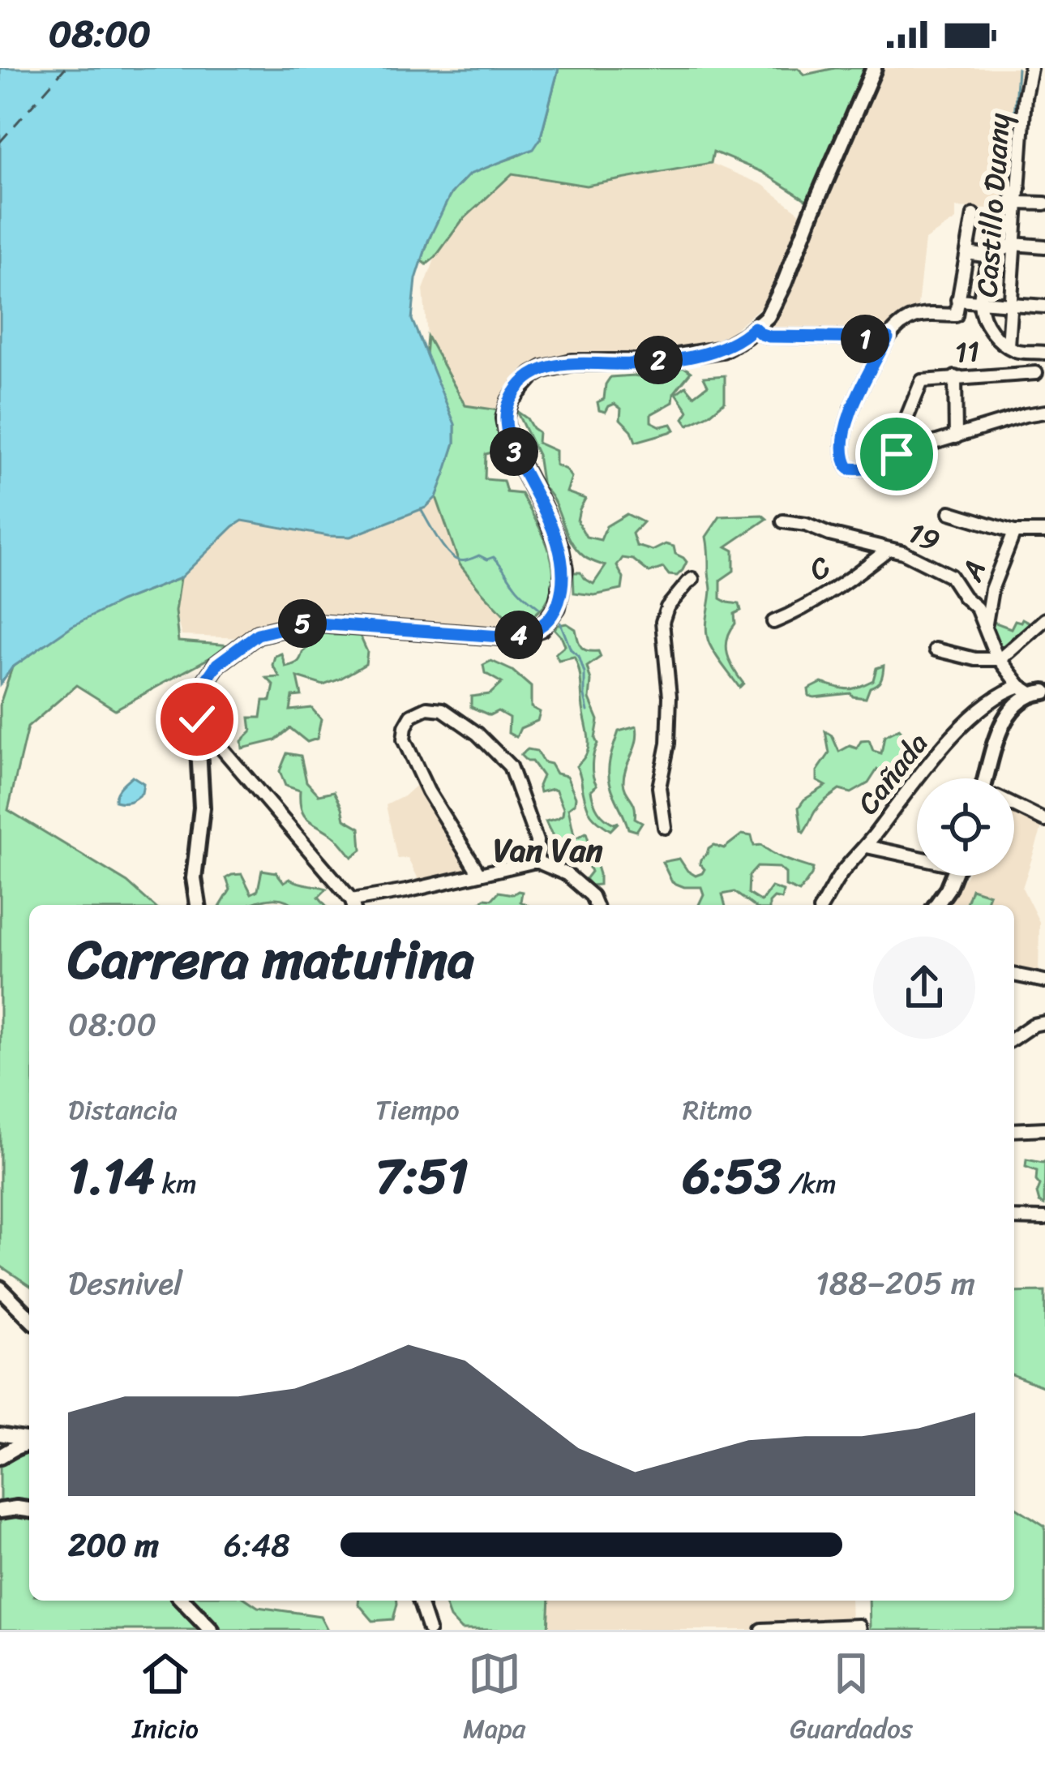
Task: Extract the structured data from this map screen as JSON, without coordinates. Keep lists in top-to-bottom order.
{
  "streets": {
    "street": [
      "Castillo Duany",
      "11",
      "19",
      "C",
      "A",
      "Cañada"
    ]
  },
  "crossings": [
    ["19", "C"],
    ["19", "A"],
    ["19", "Cañada"]
  ],
  "districts": ["Van Van"],
  "page": {
    "status": "08:00",
    "pins": [
      "1",
      "2",
      "3",
      "5",
      "4"
    ],
    "heading": ["Carrera matutina", "08:00"],
    "stats": [
      ["Distancia", "1.14 km"],
      ["Tiempo", "7:51"],
      ["Ritmo", "6:53 /km"]
    ],
    "chart": ["Desnivel", "188–205 m"],
    "list": [
      {
        "name": "200 m",
        "note": "6:48"
      }
    ],
    "tabs": ["Inicio", "Mapa", "Guardados"]
  }
}
